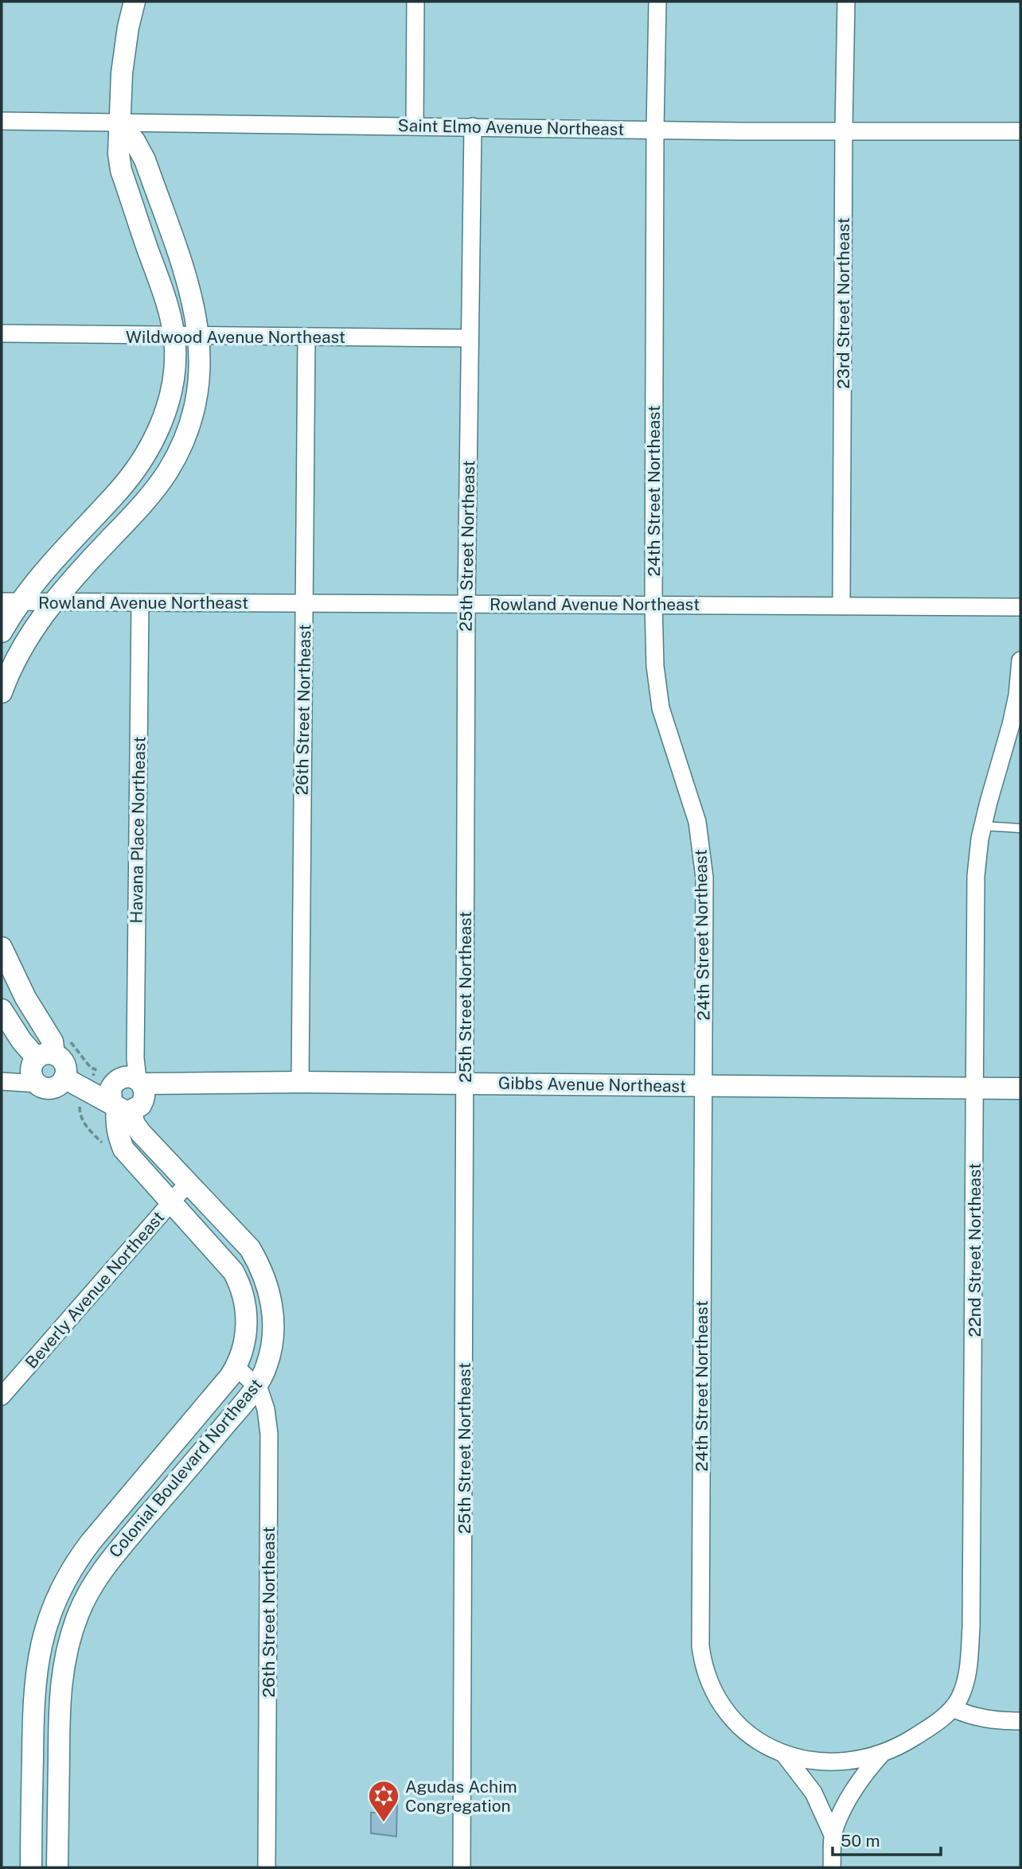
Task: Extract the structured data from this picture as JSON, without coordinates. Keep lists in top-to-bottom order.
{
  "streets": {
    "street": [
      "Saint Elmo Avenue Northeast",
      "23rd Street Northeast",
      "Wildwood Avenue Northeast",
      "24th Street Northeast",
      "25th Street Northeast",
      "Rowland Avenue Northeast",
      "26th Street Northeast",
      "Havana Place Northeast",
      "Gibbs Avenue Northeast",
      "22nd Street Northeast",
      "Beverly Avenue Northeast",
      "Colonial Boulevard Northeast"
    ]
  },
  "crossings": [
    ["Saint Elmo Avenue Northeast", "23rd Street Northeast"],
    ["Saint Elmo Avenue Northeast", "24th Street Northeast"],
    ["Saint Elmo Avenue Northeast", "25th Street Northeast"],
    ["23rd Street Northeast", "Rowland Avenue Northeast"],
    ["Wildwood Avenue Northeast", "25th Street Northeast"],
    ["Wildwood Avenue Northeast", "26th Street Northeast"],
    ["24th Street Northeast", "Rowland Avenue Northeast"],
    ["24th Street Northeast", "Gibbs Avenue Northeast"],
    ["24th Street Northeast", "22nd Street Northeast"],
    ["25th Street Northeast", "Rowland Avenue Northeast"],
    ["25th Street Northeast", "Gibbs Avenue Northeast"],
    ["Rowland Avenue Northeast", "26th Street Northeast"],
    ["Rowland Avenue Northeast", "Havana Place Northeast"],
    ["26th Street Northeast", "Gibbs Avenue Northeast"],
    ["26th Street Northeast", "Colonial Boulevard Northeast"],
    ["Havana Place Northeast", "Gibbs Avenue Northeast"],
    ["Gibbs Avenue Northeast", "22nd Street Northeast"],
    ["Beverly Avenue Northeast", "Colonial Boulevard Northeast"]
  ],
  "places": {
    "synagogue": ["Agudas Achim Congregation"]
  },
  "scale_bar": "50 m"
}
